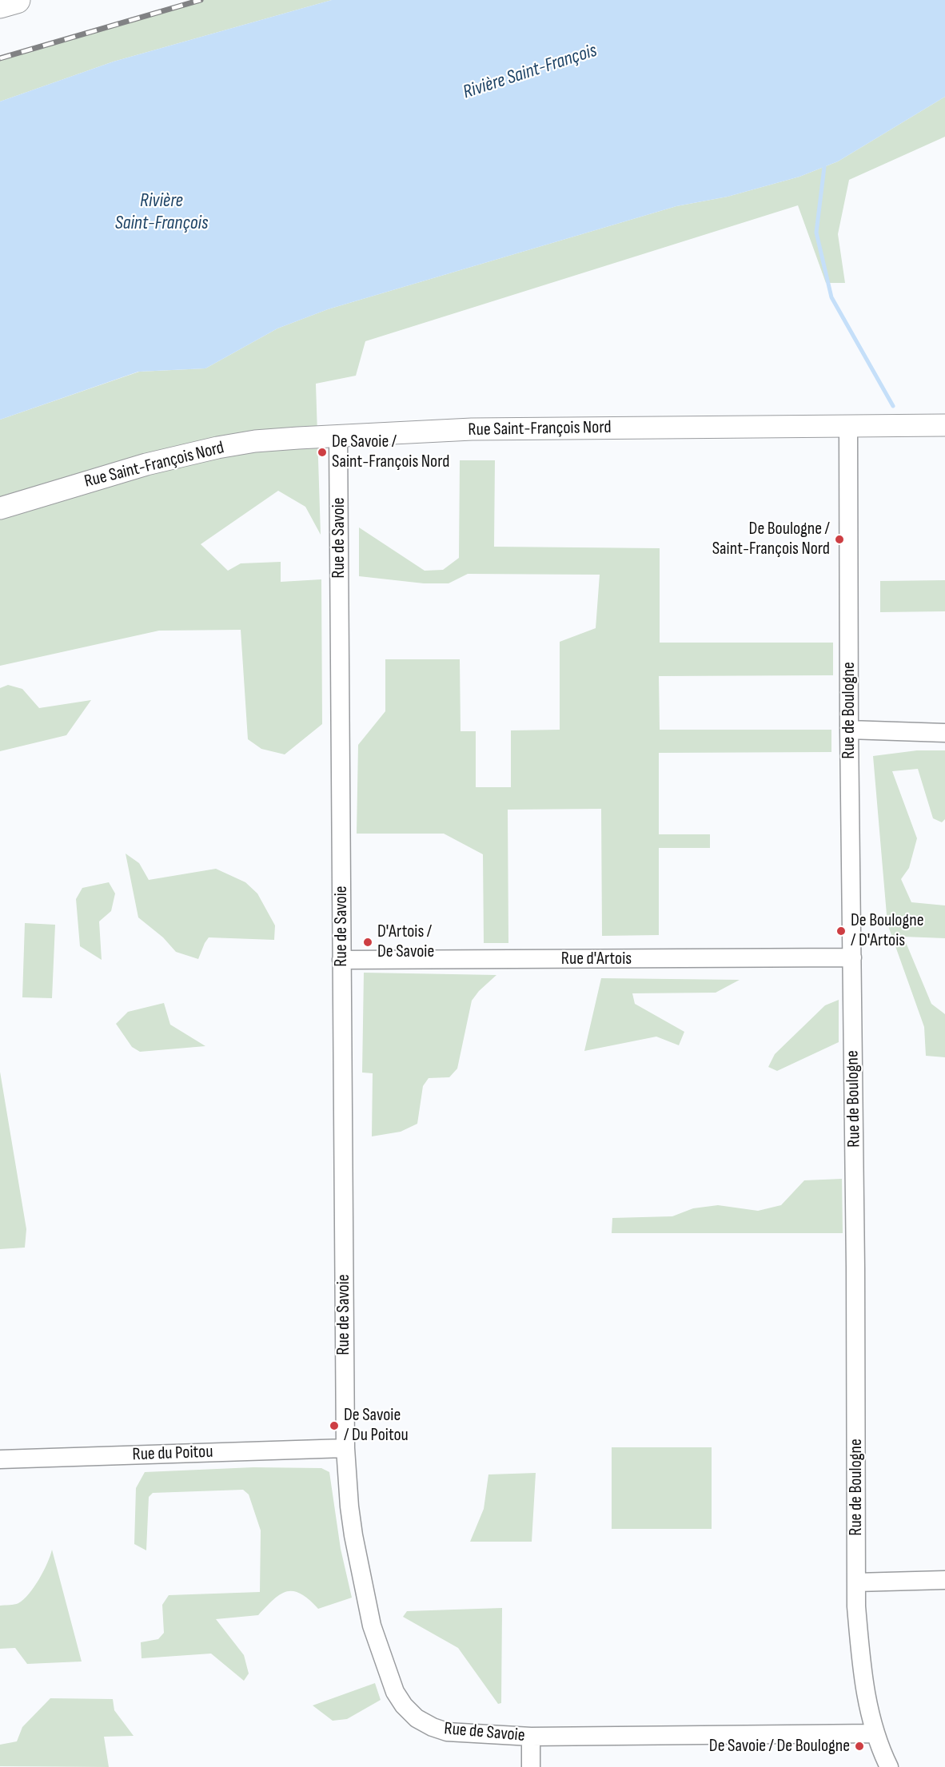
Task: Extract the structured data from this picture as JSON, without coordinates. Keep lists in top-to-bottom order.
{
  "streets": {
    "street": [
      "Rue Saint-François Nord",
      "Rue de Savoie",
      "Rue de Boulogne",
      "Rue d'Artois",
      "Rue du Poitou"
    ]
  },
  "crossings": [
    ["Rue Saint-François Nord", "Rue de Savoie"],
    ["Rue Saint-François Nord", "Rue de Boulogne"],
    ["Rue de Savoie", "Rue de Boulogne"],
    ["Rue de Savoie", "Rue d'Artois"],
    ["Rue de Savoie", "Rue du Poitou"],
    ["Rue de Boulogne", "Rue d'Artois"]
  ],
  "water": ["Rivière Saint-François"],
  "places": [
    "De Savoie / Saint-François Nord",
    "De Boulogne / Saint-François Nord",
    "De Boulogne / D'Artois",
    "D'Artois / De Savoie",
    "De Savoie / Du Poitou",
    "De Savoie / De Boulogne"
  ]
}
